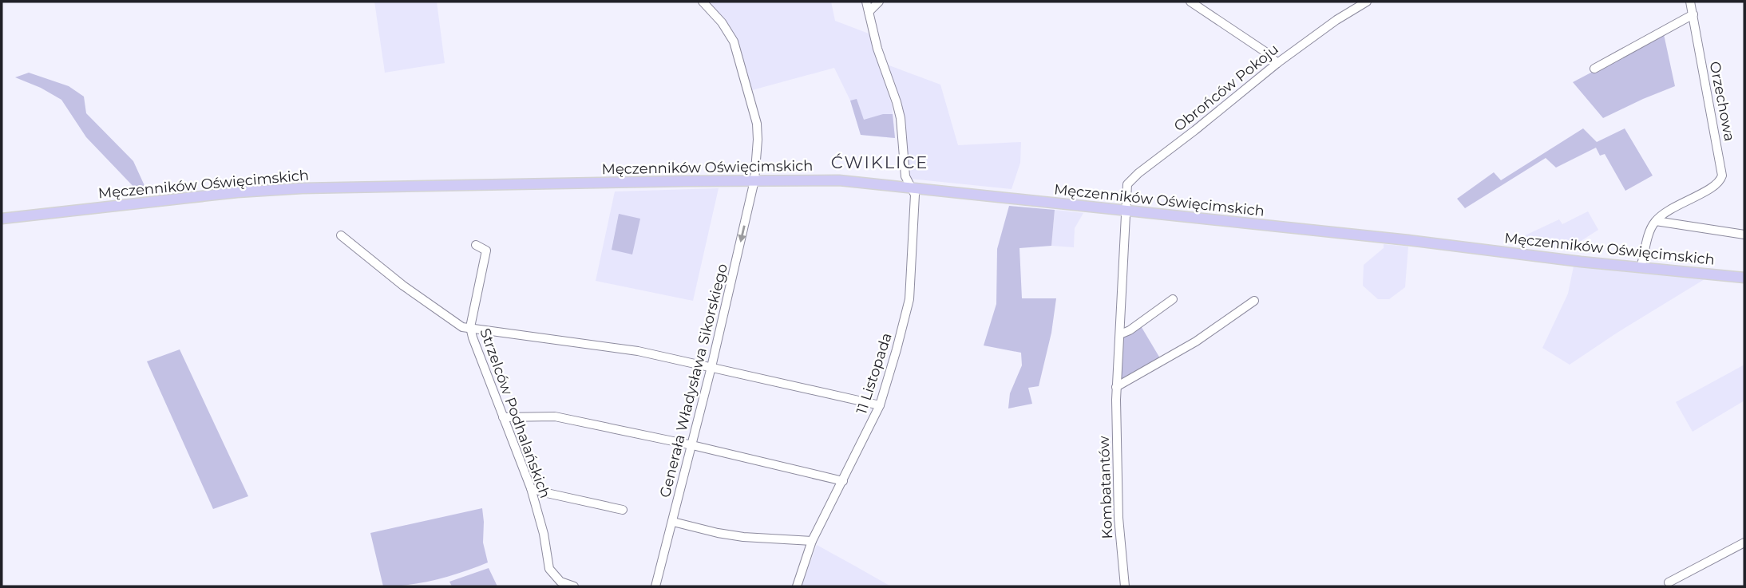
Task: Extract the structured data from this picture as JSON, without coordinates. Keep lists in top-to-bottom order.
{
  "streets": {
    "main road": ["Męczenników Oświęcimskich"],
    "street": [
      "Obrońców Pokoju",
      "Orzechowa",
      "11 Listopada",
      "Generała Władysława Sikorskiego",
      "Strzelców Podhalańskich",
      "Kombatantów"
    ]
  },
  "crossings": [
    ["Obrońców Pokoju", "Męczenników Oświęcimskich"],
    ["Obrońców Pokoju", "Kombatantów"],
    ["Męczenników Oświęcimskich", "11 Listopada"],
    ["Męczenników Oświęcimskich", "Generała Władysława Sikorskiego"],
    ["Męczenników Oświęcimskich", "Kombatantów"]
  ],
  "districts": ["ĆWIKLICE"]
}
